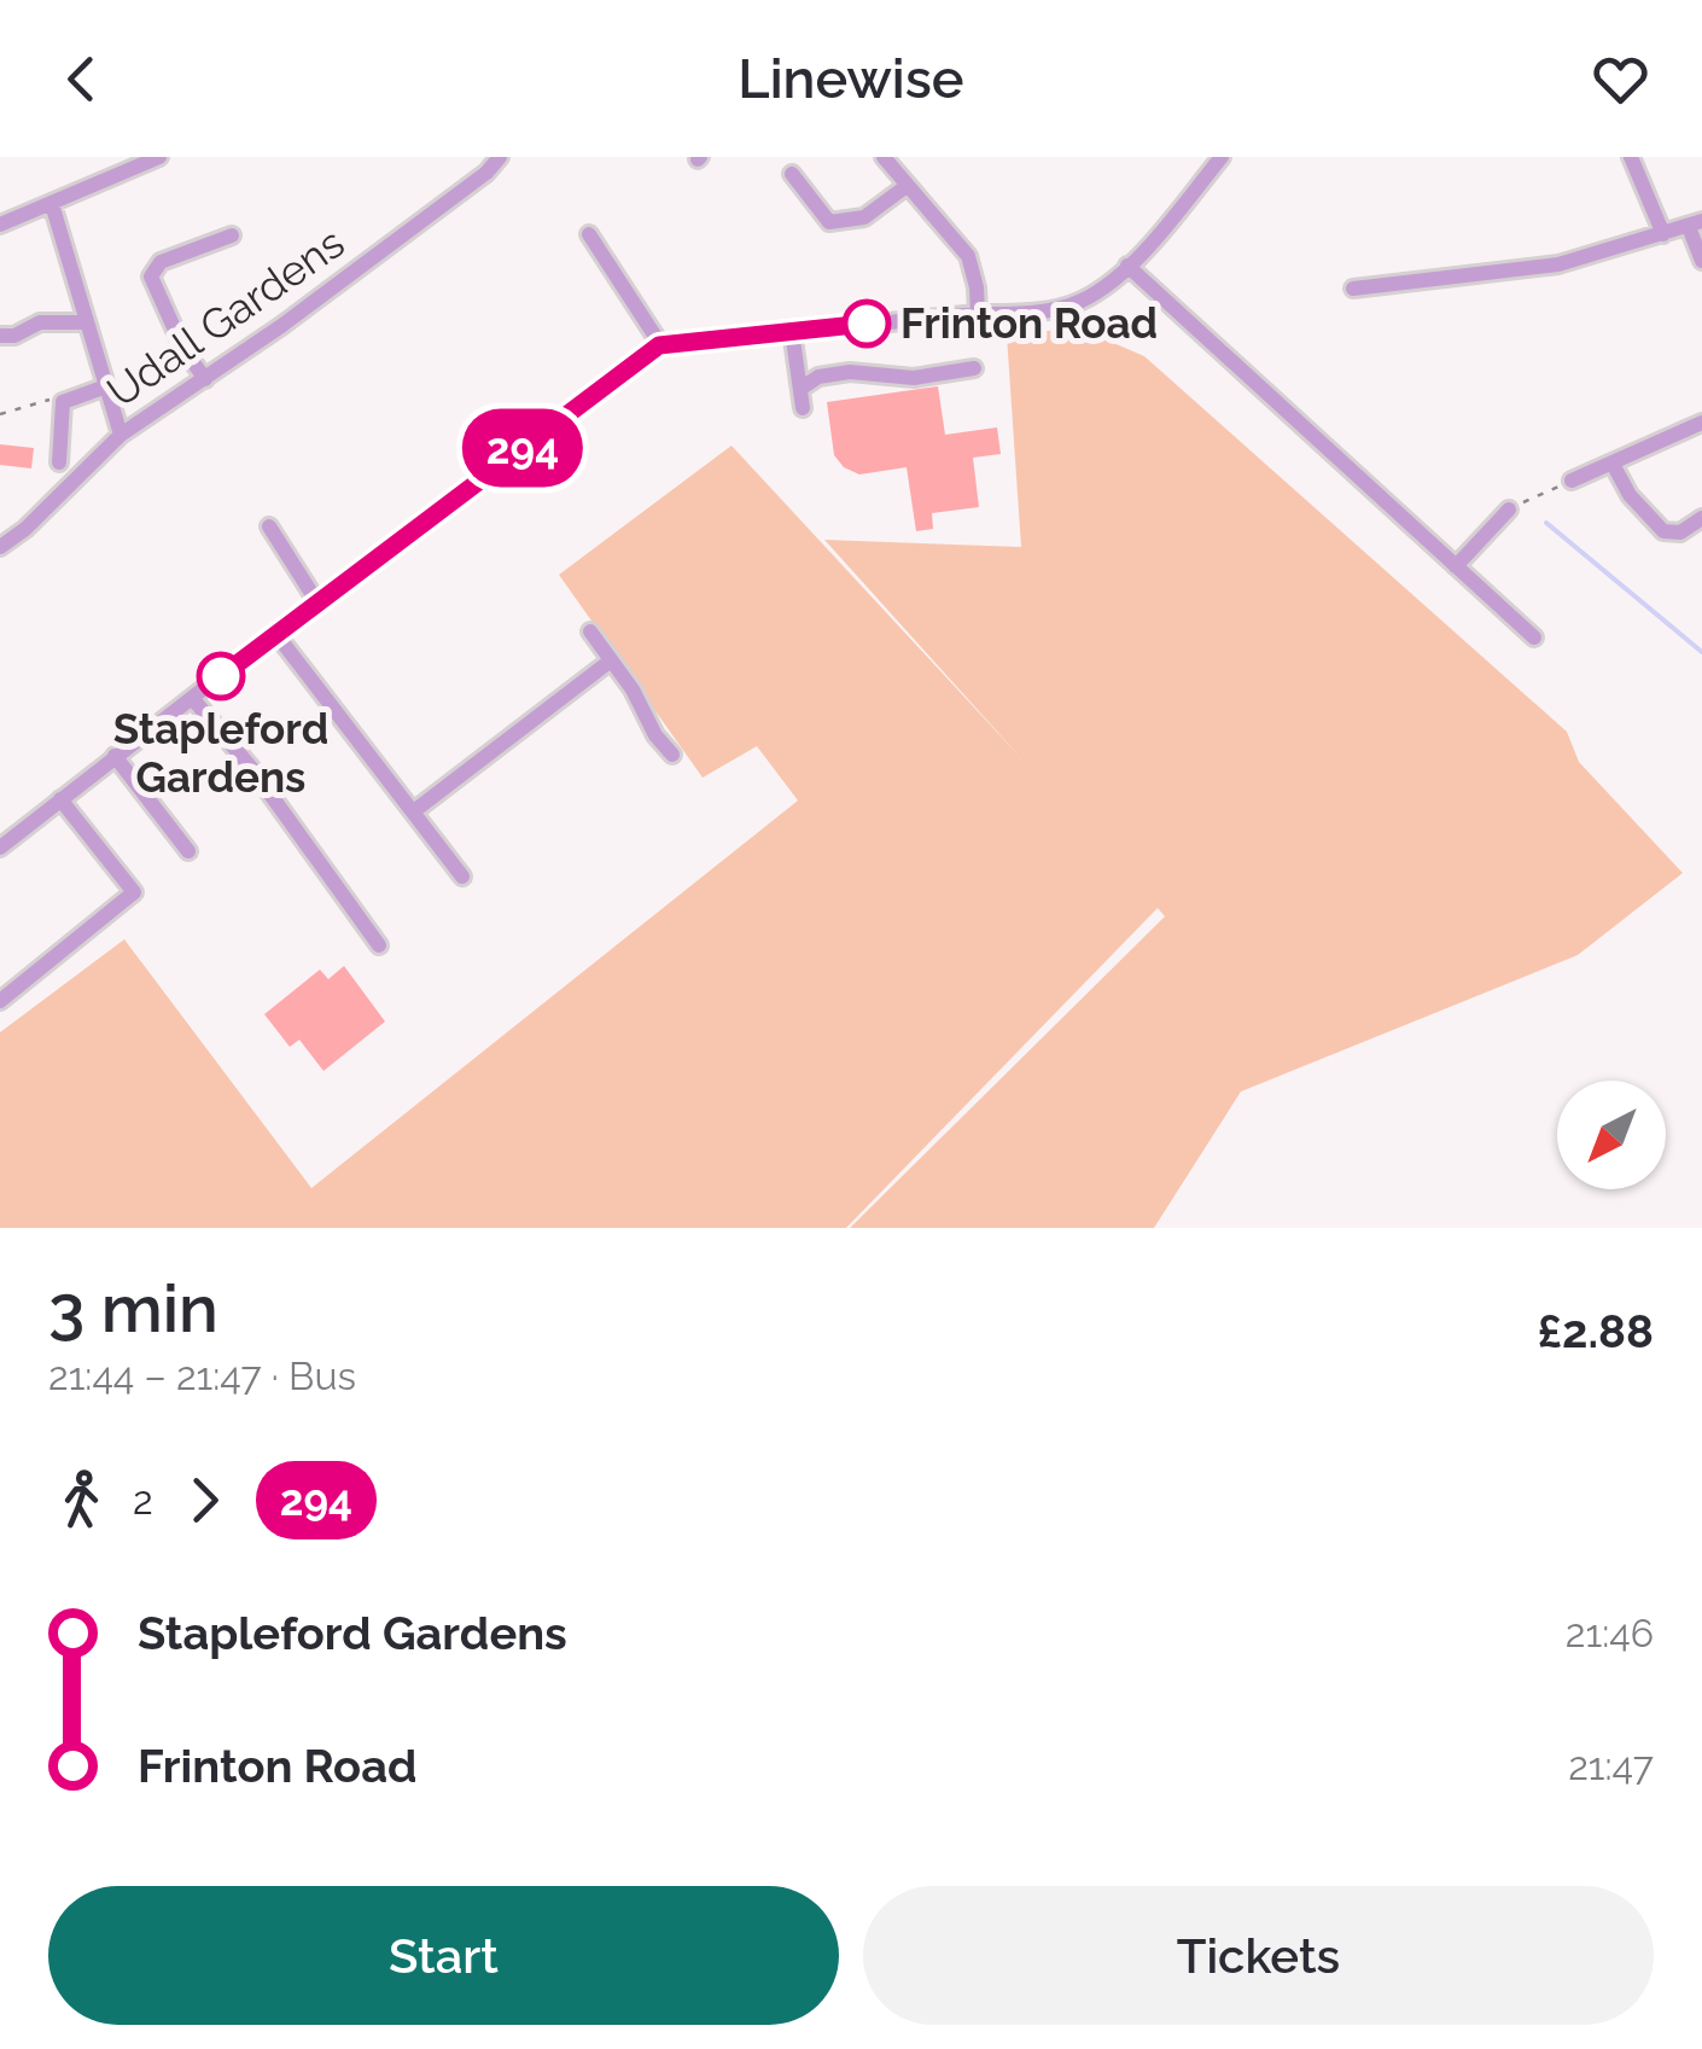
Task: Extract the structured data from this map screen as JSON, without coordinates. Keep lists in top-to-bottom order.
{
  "streets": {
    "street": ["Udall Gardens"]
  },
  "places": ["Frinton Road", "Stapleford Gardens"],
  "lines": ["bus line 294"],
  "north": "bottom left",
  "page": {
    "header": "Linewise",
    "on_map": "294",
    "heading": ["3 min", "21:44 – 21:47 · Bus", "£2.88"],
    "legs": ["2", "294"],
    "list": [
      {
        "name": "Stapleford Gardens",
        "value": "21:46"
      },
      {
        "name": "Frinton Road",
        "value": "21:47"
      }
    ],
    "buttons": ["Start", "Tickets"]
  }
}
